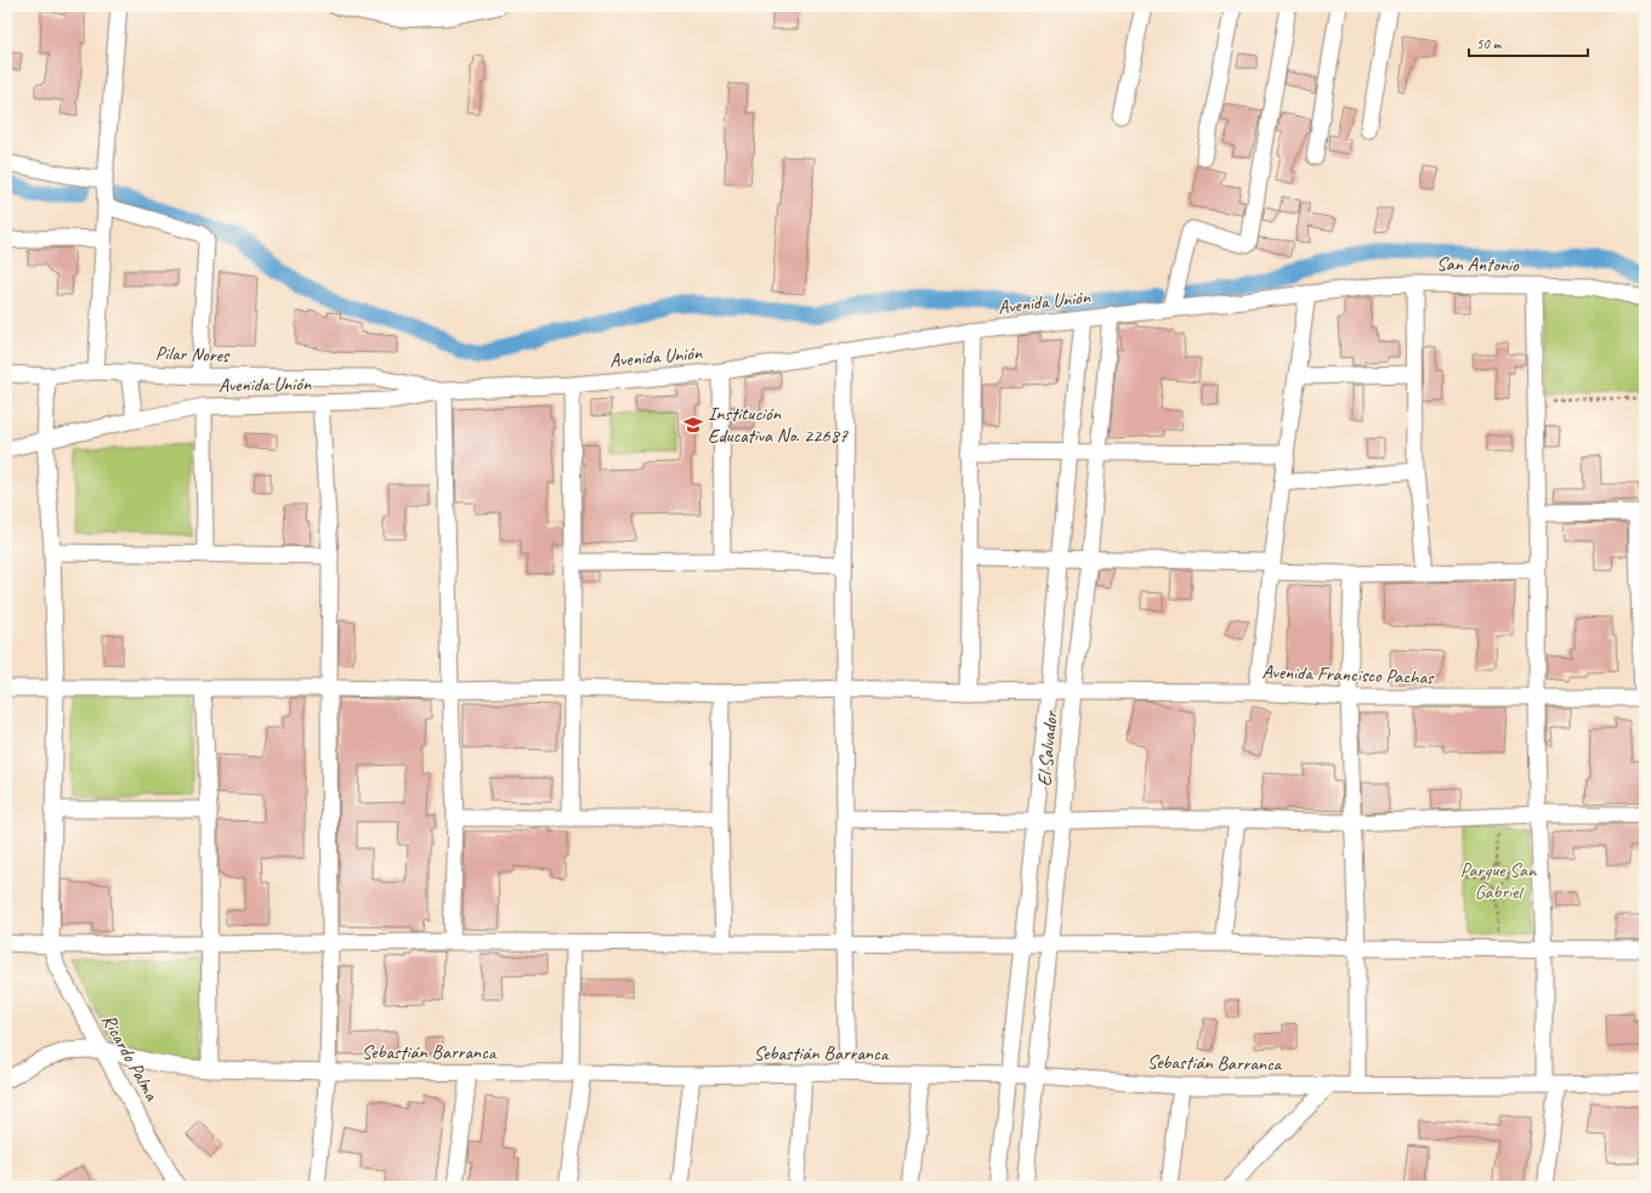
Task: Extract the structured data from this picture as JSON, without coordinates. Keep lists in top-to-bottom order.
{
  "streets": {
    "street": [
      "San Antonio",
      "Avenida Unión",
      "Pilar Nores",
      "Avenida Francisco Pachas",
      "El Salvador",
      "Sebastián Barranca",
      "Ricardo Palma"
    ]
  },
  "crossings": [
    ["San Antonio", "Avenida Unión"],
    ["Avenida Unión", "Pilar Nores"],
    ["Avenida Unión", "El Salvador"],
    ["Avenida Unión", "Ricardo Palma"],
    ["Pilar Nores", "Ricardo Palma"],
    ["Avenida Francisco Pachas", "El Salvador"],
    ["Avenida Francisco Pachas", "Ricardo Palma"],
    ["El Salvador", "Sebastián Barranca"],
    ["Sebastián Barranca", "Ricardo Palma"]
  ],
  "parks": ["Parque San Gabriel"],
  "places": {
    "school or university": ["Institución Educativa No. 22687"]
  },
  "scale_bar": "50 m"
}
